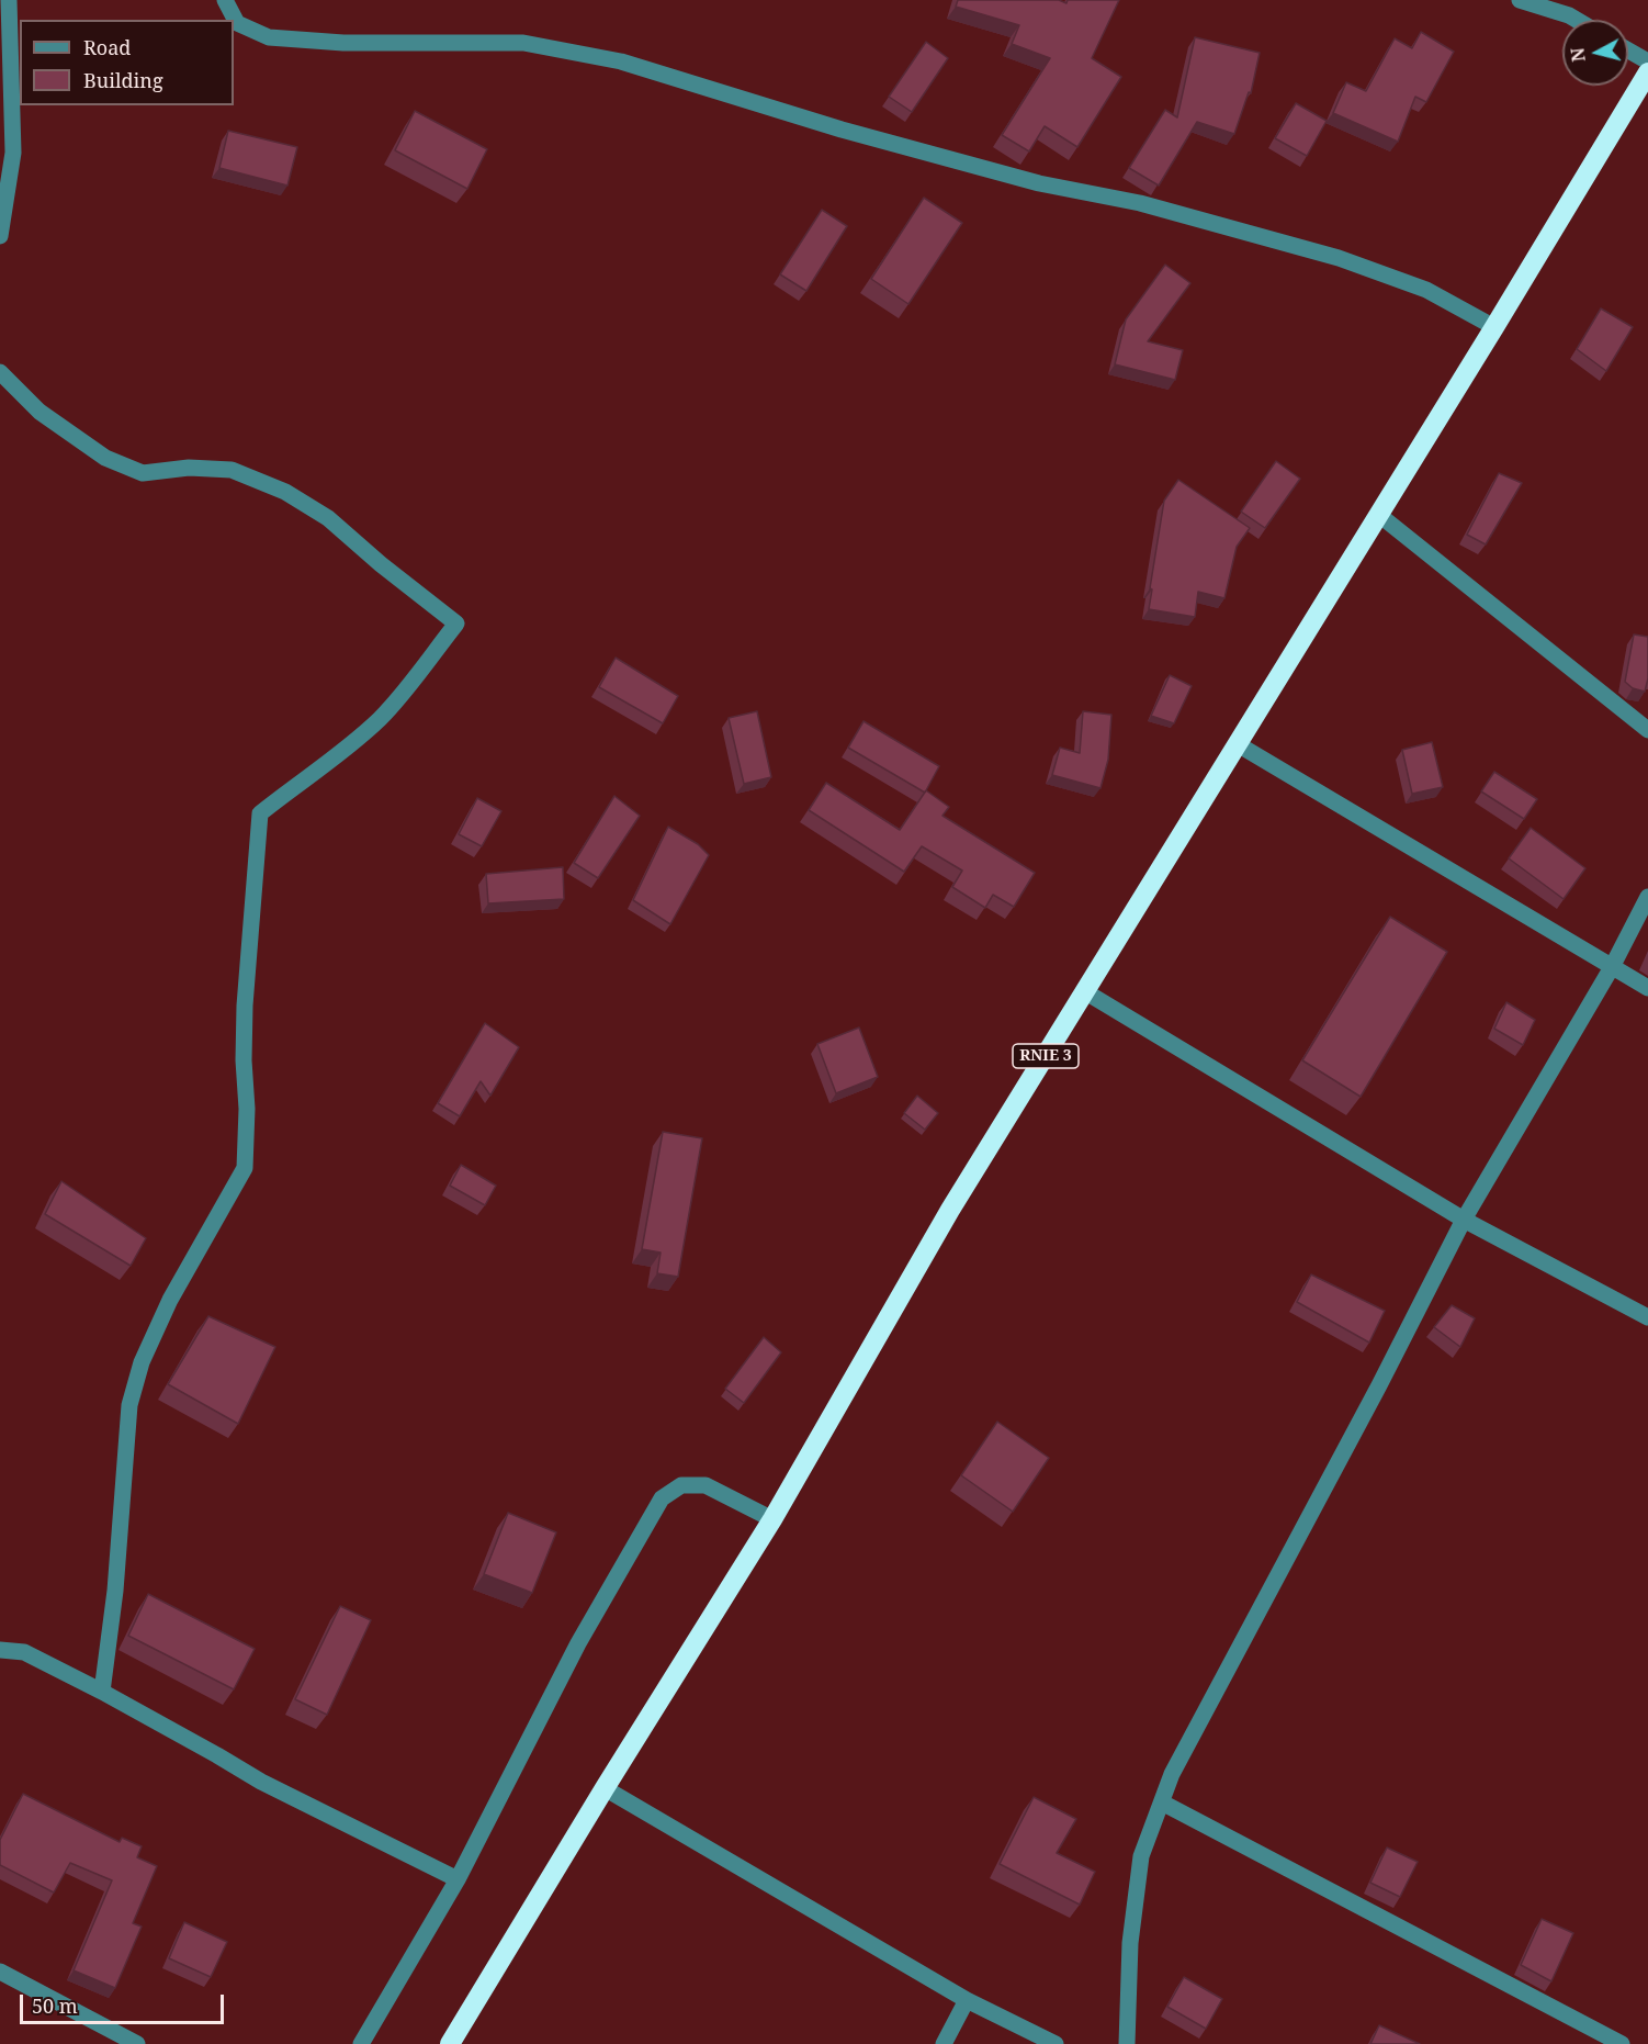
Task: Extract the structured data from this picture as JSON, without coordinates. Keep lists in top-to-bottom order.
{
  "streets": {
    "highway": ["RNIE 3"]
  },
  "legend": ["Road", "Building"],
  "scale_bar": "50 m",
  "north": "left"
}
